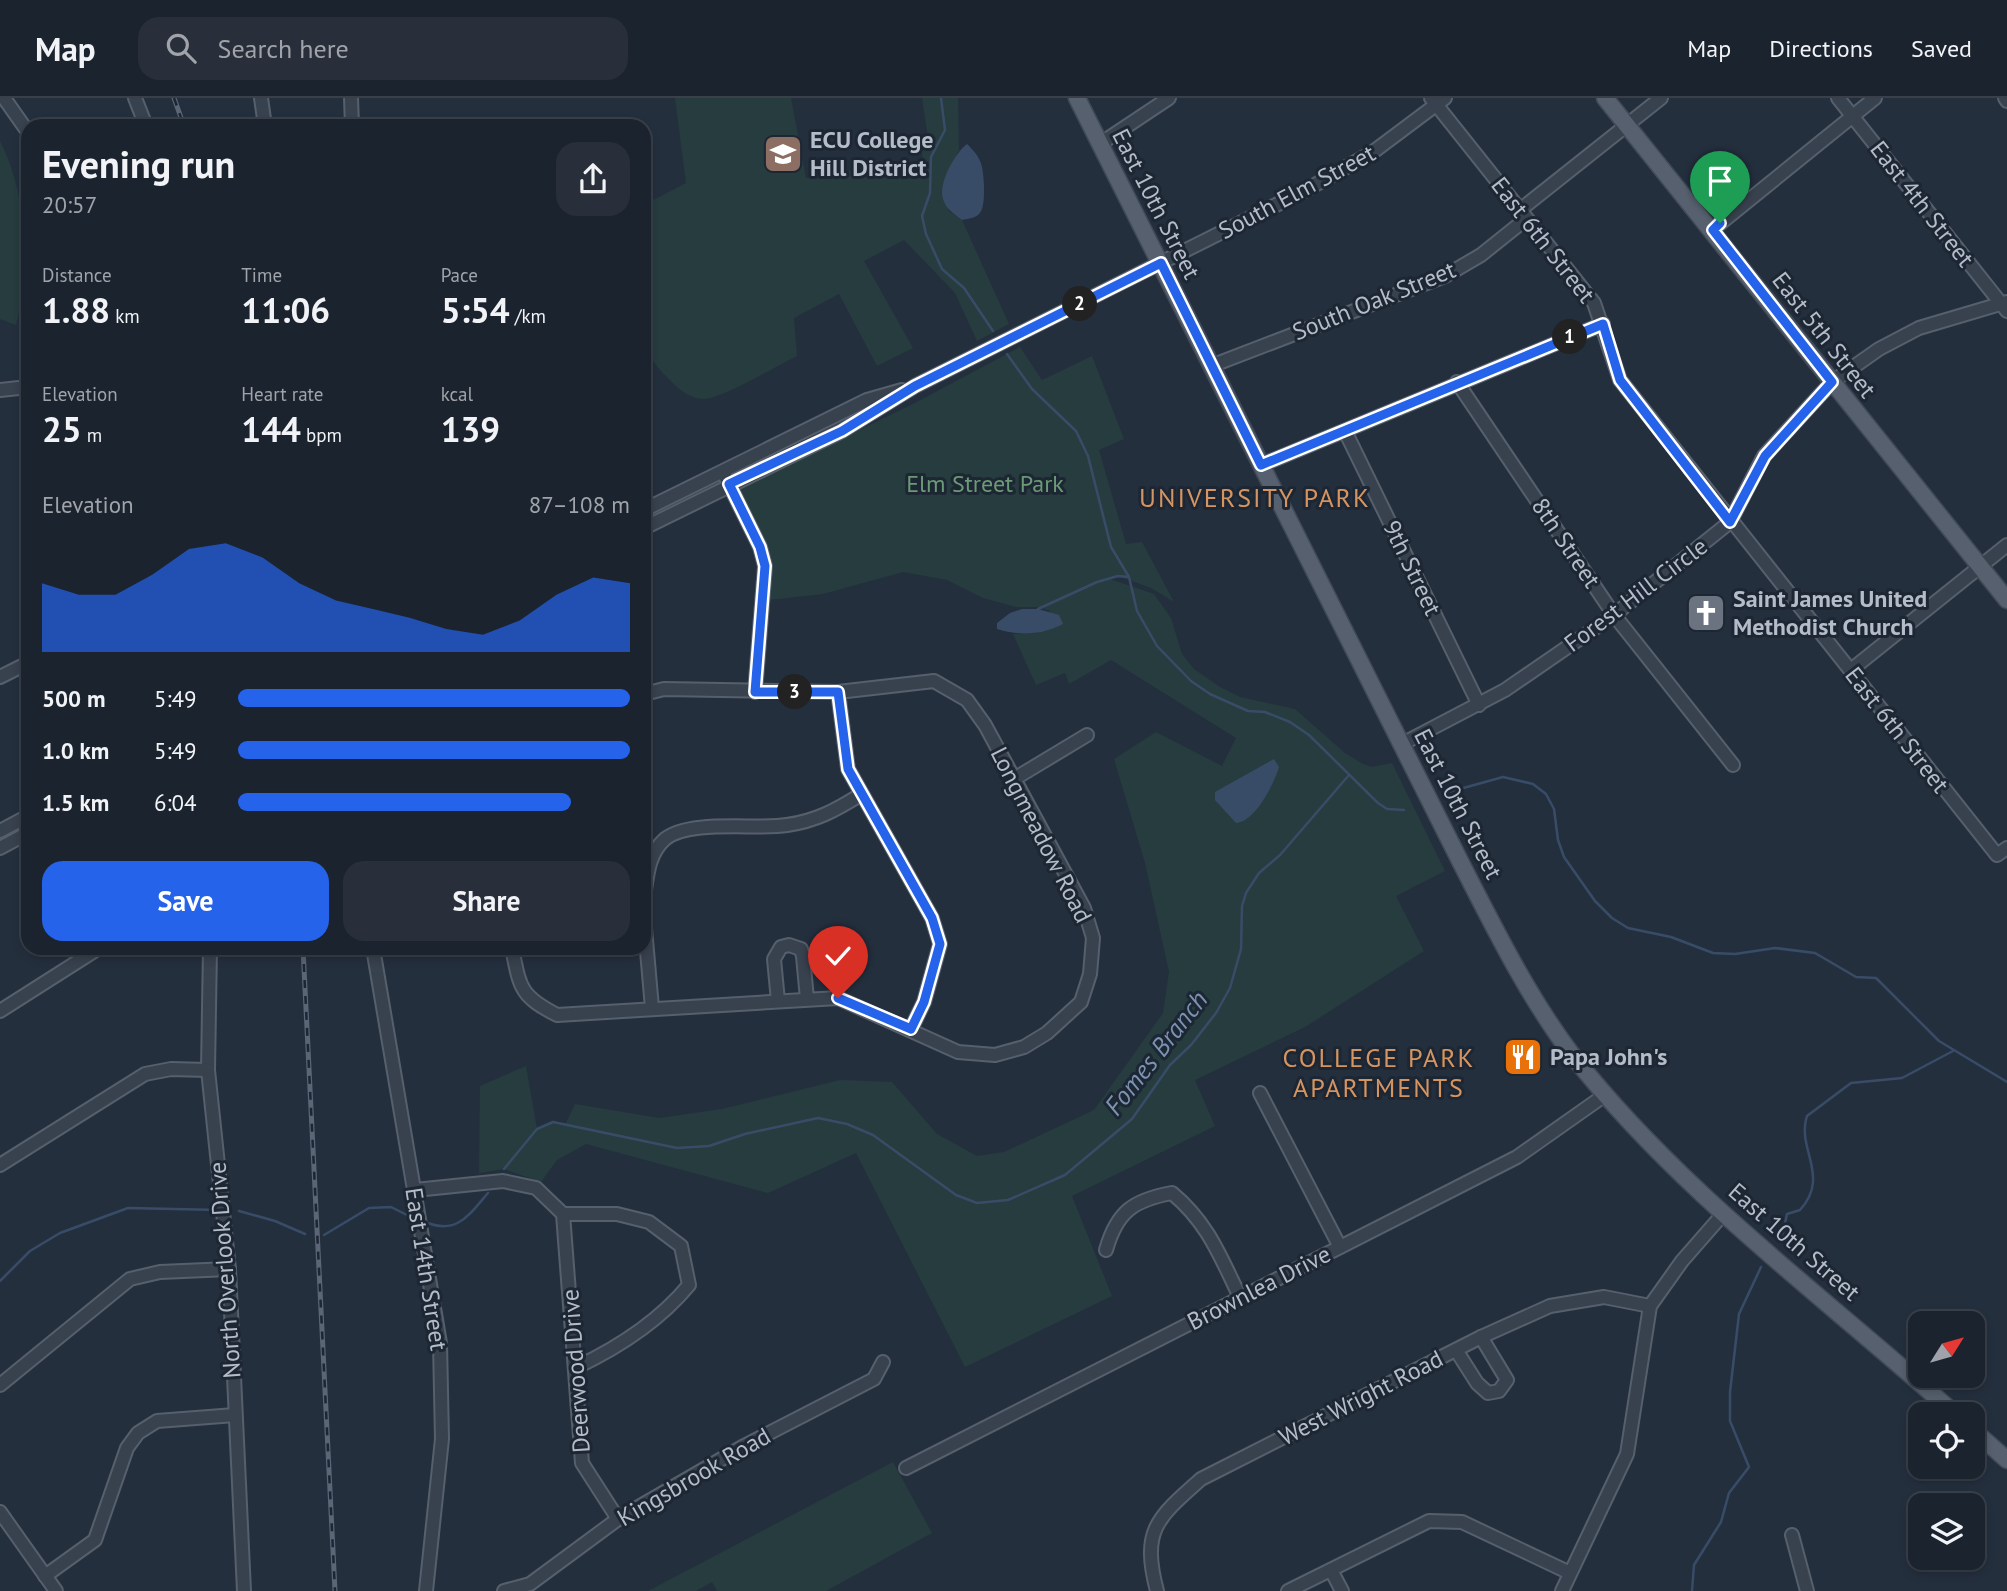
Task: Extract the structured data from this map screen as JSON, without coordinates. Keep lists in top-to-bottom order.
{
  "streets": {
    "main road": ["East 10th Street", "East 5th Street"],
    "street": [
      "South Elm Street",
      "East 4th Street",
      "East 6th Street",
      "South Oak Street",
      "8th Street",
      "9th Street",
      "Forest Hill Circle",
      "Longmeadow Road",
      "East 14th Street",
      "North Overlook Drive",
      "Brownlea Drive",
      "Deerwood Drive",
      "West Wright Road",
      "Kingsbrook Road"
    ]
  },
  "crossings": [
    ["South Elm Street", "East 10th Street"],
    ["South Elm Street", "East 6th Street"],
    ["East 10th Street", "South Oak Street"],
    ["East 10th Street", "Forest Hill Circle"],
    ["East 10th Street", "Brownlea Drive"],
    ["East 4th Street", "Forest Hill Circle"],
    ["East 6th Street", "South Oak Street"],
    ["East 6th Street", "Forest Hill Circle"],
    ["South Oak Street", "East 5th Street"],
    ["East 5th Street", "Forest Hill Circle"],
    ["8th Street", "Forest Hill Circle"],
    ["9th Street", "Forest Hill Circle"],
    ["Deerwood Drive", "Kingsbrook Road"]
  ],
  "districts": ["UNIVERSITY PARK", "COLLEGE PARK APARTMENTS"],
  "water": ["Fomes Branch"],
  "parks": ["Elm Street Park"],
  "places": {
    "school or university": ["ECU College Hill District"],
    "church": ["Saint James United Methodist Church"],
    "restaurant": ["Papa John's"]
  },
  "north": "top right",
  "page": {
    "header": "Map",
    "search": "Search here",
    "nav": ["Map", "Directions", "Saved"],
    "heading": ["Evening run", "20:57"],
    "stats": [
      ["Distance", "1.88 km"],
      ["Time", "11:06"],
      ["Pace", "5:54 /km"],
      ["Elevation", "25 m"],
      ["Heart rate", "144 bpm"],
      ["kcal", "139"]
    ],
    "pins": ["2", "1", "3"],
    "chart": ["Elevation", "87–108 m"],
    "list": [
      {
        "name": "500 m",
        "note": "5:49"
      },
      {
        "name": "1.0 km",
        "note": "5:49"
      },
      {
        "name": "1.5 km",
        "note": "6:04"
      }
    ],
    "buttons": ["Save", "Share"]
  }
}
